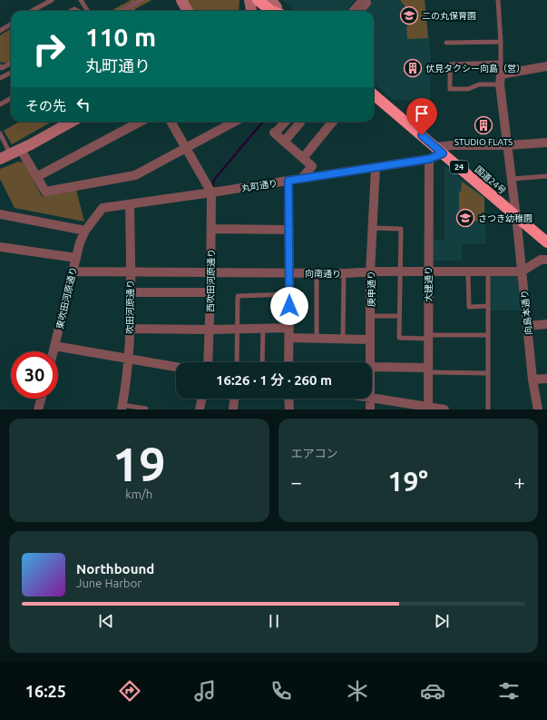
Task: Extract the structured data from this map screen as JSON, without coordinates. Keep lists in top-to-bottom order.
{
  "streets": {
    "highway": ["24", "国道24号"],
    "street": [
      "丸町通り",
      "向南通り",
      "西吹田河原通り",
      "大建通り",
      "庚申通り",
      "東吹田河原通り",
      "吹田河原通り",
      "向島本通り"
    ]
  },
  "crossings": [
    ["国道24号", "丸町通り"],
    ["国道24号", "向島本通り"],
    ["丸町通り", "西吹田河原通り"],
    ["丸町通り", "大建通り"],
    ["丸町通り", "庚申通り"],
    ["丸町通り", "東吹田河原通り"],
    ["丸町通り", "吹田河原通り"],
    ["丸町通り", "向島本通り"],
    ["向南通り", "西吹田河原通り"],
    ["向南通り", "大建通り"],
    ["向南通り", "庚申通り"],
    ["向南通り", "東吹田河原通り"],
    ["向南通り", "吹田河原通り"],
    ["向南通り", "向島本通り"]
  ],
  "places": {
    "school or university": ["二の丸保育園", "さつき幼稚園"],
    "building": ["伏見タクシー向島（営）", "STUDIO FLATS"]
  },
  "page": {
    "turn": ["110 m", "丸町通り"],
    "then": "その先",
    "limit": "30",
    "trip": "16:26 · 1 分 · 260 m",
    "tile": [
      ["19", "km/h"],
      "エアコン"
    ],
    "heat": ["−", "19°", "+"],
    "song": ["Northbound", "June Harbor"],
    "tabs": "16:25"
  }
}
